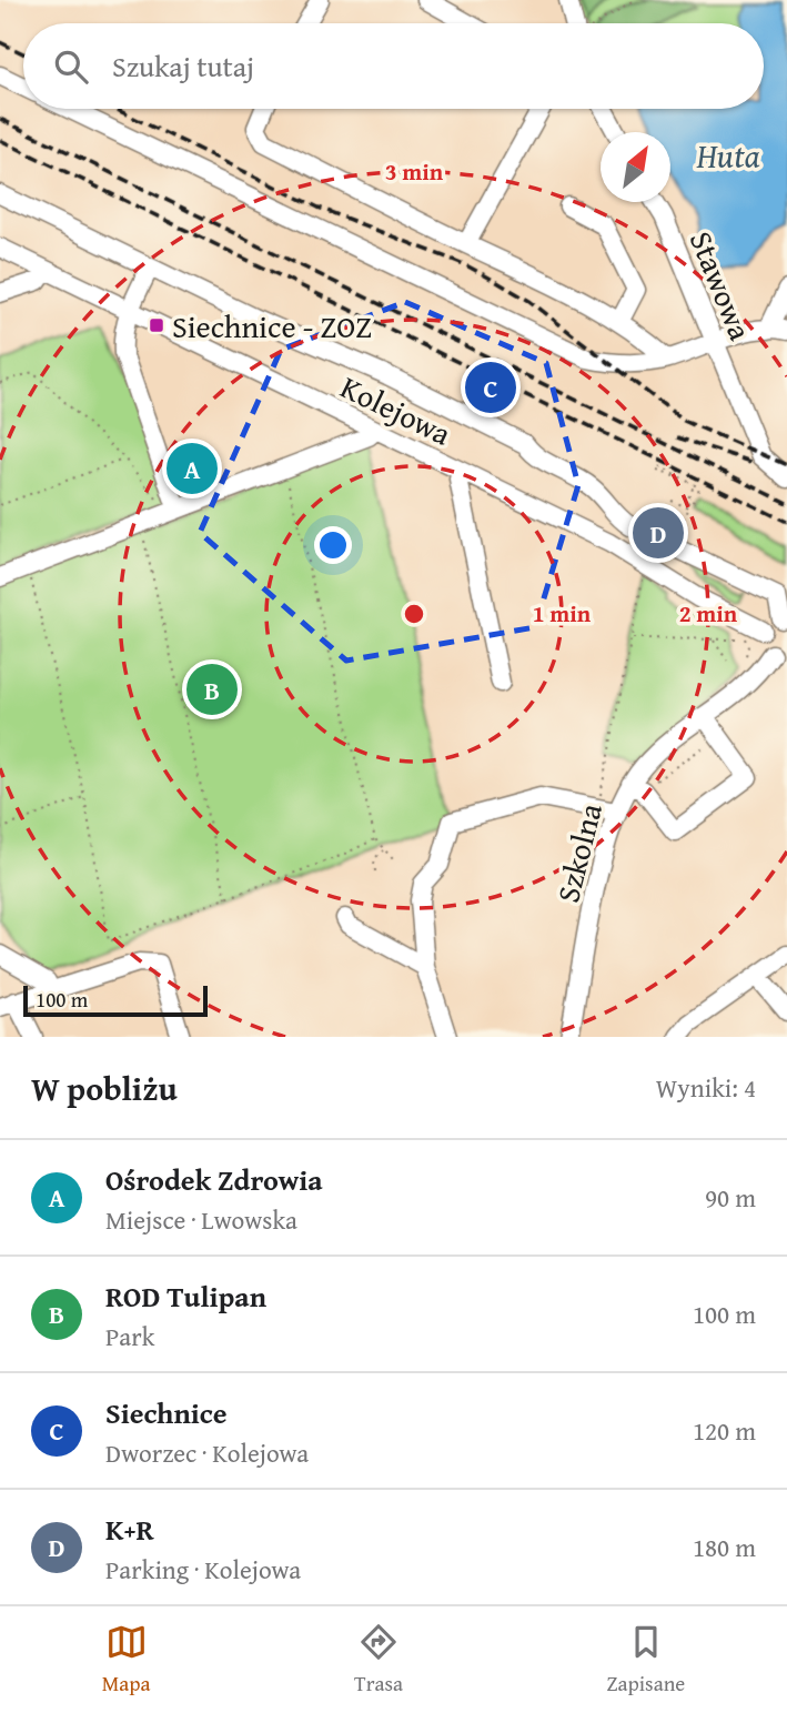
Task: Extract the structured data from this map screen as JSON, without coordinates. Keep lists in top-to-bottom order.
{
  "streets": {
    "street": ["Stawowa", "Kolejowa", "Szkolna"]
  },
  "water": ["Huta"],
  "places": {
    "transit": ["Siechnice - ZOZ"]
  },
  "scale_bar": "100 m",
  "north": "top right",
  "page": {
    "search": "Szukaj tutaj",
    "pins": [
      "C",
      "A",
      "D",
      "B"
    ],
    "scale": "100 m",
    "heading": ["W pobliżu", "Wyniki: 4"],
    "list": [
      {
        "mark": "A",
        "name": "Ośrodek Zdrowia",
        "note": "Miejsce · Lwowska",
        "value": "90 m"
      },
      {
        "mark": "B",
        "name": "ROD Tulipan",
        "note": "Park",
        "value": "100 m"
      },
      {
        "mark": "C",
        "name": "Siechnice",
        "note": "Dworzec · Kolejowa",
        "value": "120 m"
      },
      {
        "mark": "D",
        "name": "K+R",
        "note": "Parking · Kolejowa",
        "value": "180 m"
      }
    ],
    "nav": ["Mapa", "Trasa", "Zapisane"]
  },
  "rings": ["3 min", "1 min", "2 min"]
}
